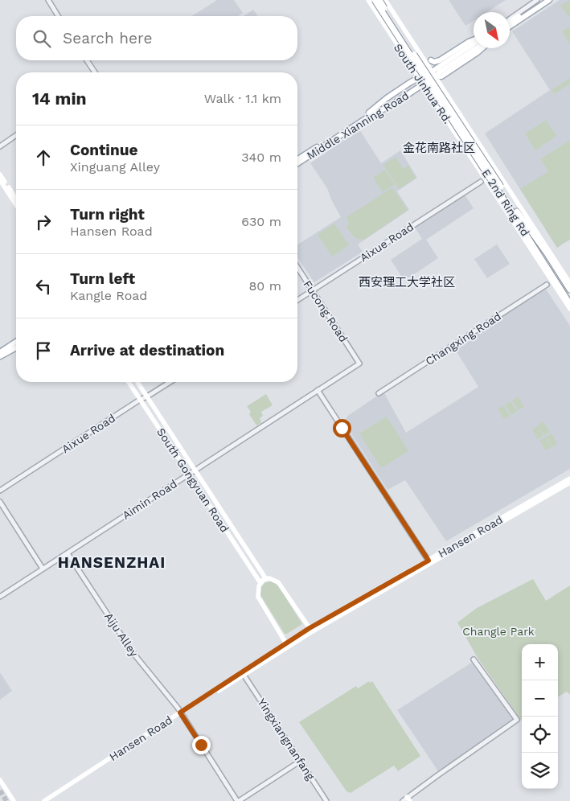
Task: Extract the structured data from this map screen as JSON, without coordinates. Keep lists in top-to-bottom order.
{
  "streets": {
    "highway": ["E 2nd Ring Rd"],
    "main road": [
      "South Jinhua Rd.",
      "Middle Xianning Road",
      "South Gongyuan Road",
      "Hansen Road"
    ],
    "street": [
      "Aixue Road",
      "Fucong Road",
      "Changxing Road",
      "Aimin Road",
      "Aiju Alley",
      "Yingxiangnanfang"
    ]
  },
  "crossings": [
    ["South Jinhua Rd.", "Middle Xianning Road"],
    ["Aixue Road", "Fucong Road"],
    ["Aixue Road", "South Gongyuan Road"],
    ["Fucong Road", "Aimin Road"],
    ["South Gongyuan Road", "Aimin Road"],
    ["Aimin Road", "Aiju Alley"],
    ["Hansen Road", "Aiju Alley"]
  ],
  "districts": ["金花南路社区", "西安理工大学社区", "HANSENZHAI"],
  "parks": ["Changle Park"],
  "north": "bottom right",
  "page": {
    "search": "Search here",
    "heading": ["14 min", "Walk · 1.1 km"],
    "list": [
      ["Continue", "Xinguang Alley", "340 m"],
      ["Turn right", "Hansen Road", "630 m"],
      ["Turn left", "Kangle Road", "80 m"],
      "Arrive at destination"
    ],
    "map_buttons": ["+", "−"]
  }
}
